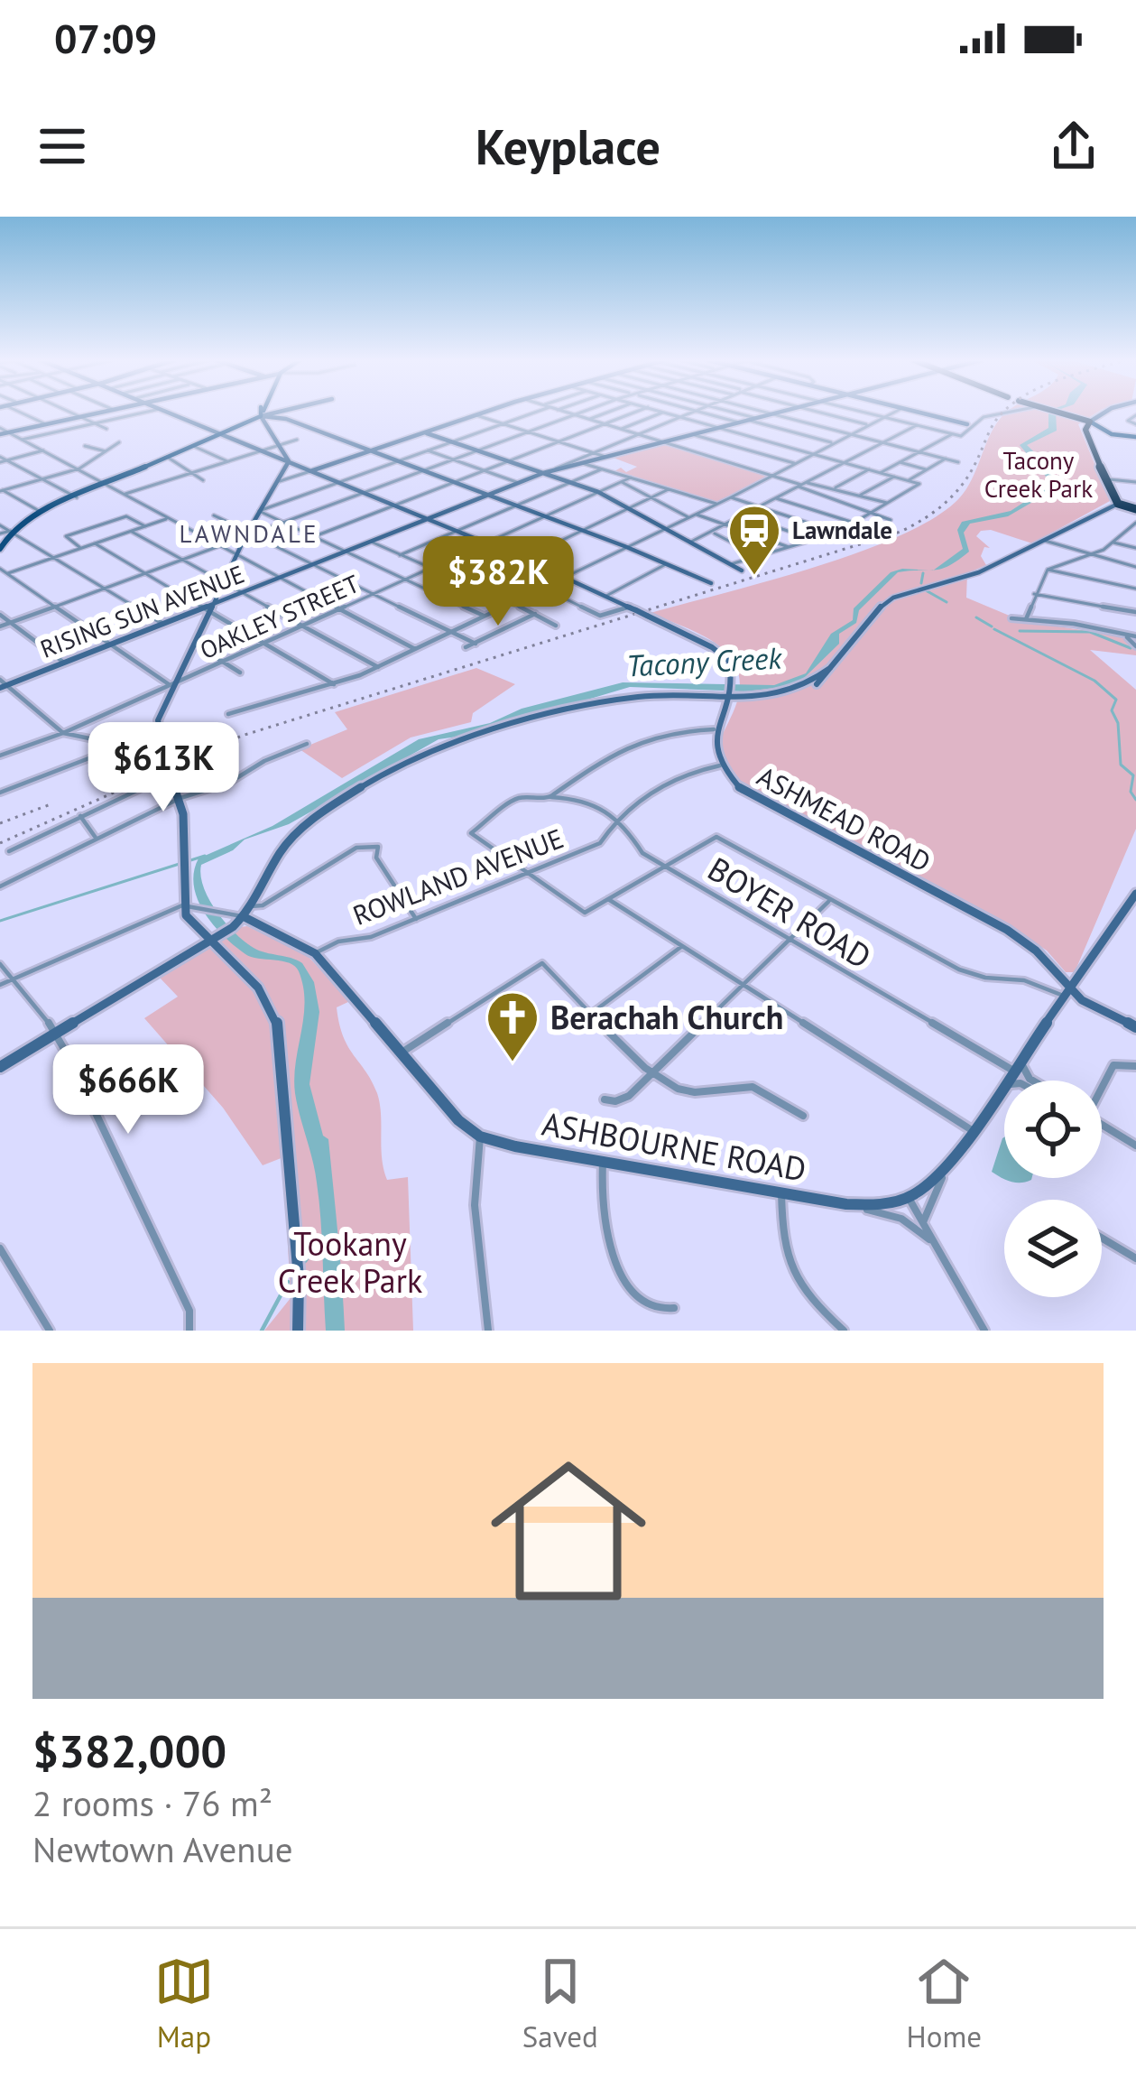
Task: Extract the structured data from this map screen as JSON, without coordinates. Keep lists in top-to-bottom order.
{
  "streets": {
    "street": [
      "RISING SUN AVENUE",
      "OAKLEY STREET",
      "ASHMEAD ROAD",
      "ROWLAND AVENUE",
      "BOYER ROAD",
      "ASHBOURNE ROAD"
    ]
  },
  "crossings": [
    ["ASHMEAD ROAD", "ROWLAND AVENUE"],
    ["ASHMEAD ROAD", "ASHBOURNE ROAD"],
    ["ROWLAND AVENUE", "BOYER ROAD"],
    ["BOYER ROAD", "ASHBOURNE ROAD"]
  ],
  "districts": ["LAWNDALE"],
  "water": ["Tacony Creek"],
  "parks": ["Tacony Creek Park", "Tookany Creek Park"],
  "places": {
    "station": ["Lawndale"],
    "church": ["Berachah Church"]
  },
  "page": {
    "status": "07:09",
    "header": "Keyplace",
    "price": ["$382K", "$613K", "$666K"],
    "list": [
      {
        "name": "$382,000",
        "note": "2 rooms · 76 m² · Newtown Avenue"
      }
    ],
    "tabs": ["Map", "Saved", "Home"]
  }
}
